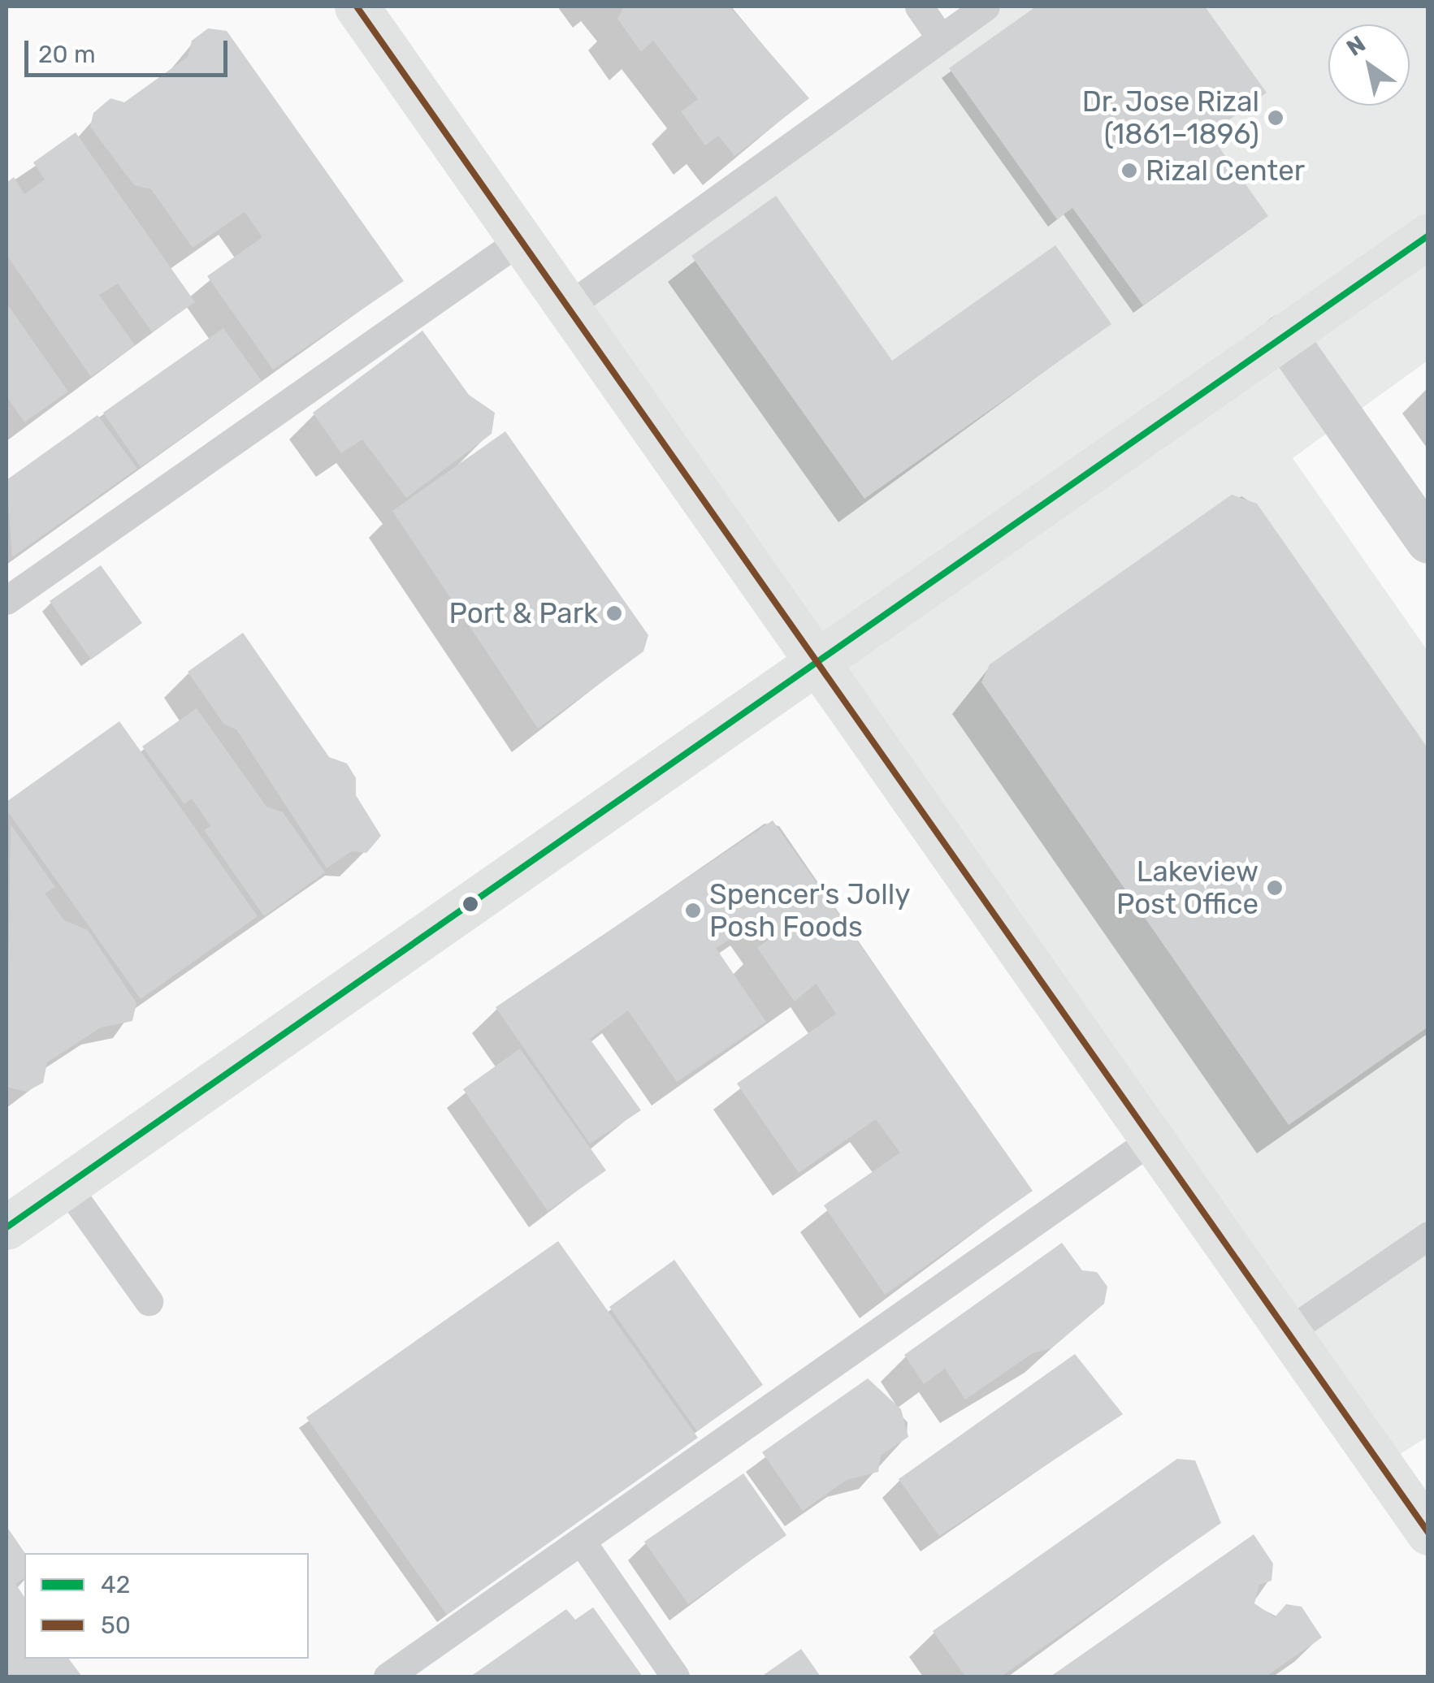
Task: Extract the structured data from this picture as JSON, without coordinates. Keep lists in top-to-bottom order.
{
  "places": [
    "Dr. Jose Rizal (1861–1896)",
    "Rizal Center",
    "Port & Park",
    "Lakeview Post Office",
    "Spencer's Jolly Posh Foods"
  ],
  "lines": ["transit line 50", "transit line 42"],
  "legend": ["42", "50"],
  "scale_bar": "20 m",
  "north": "top left"
}
